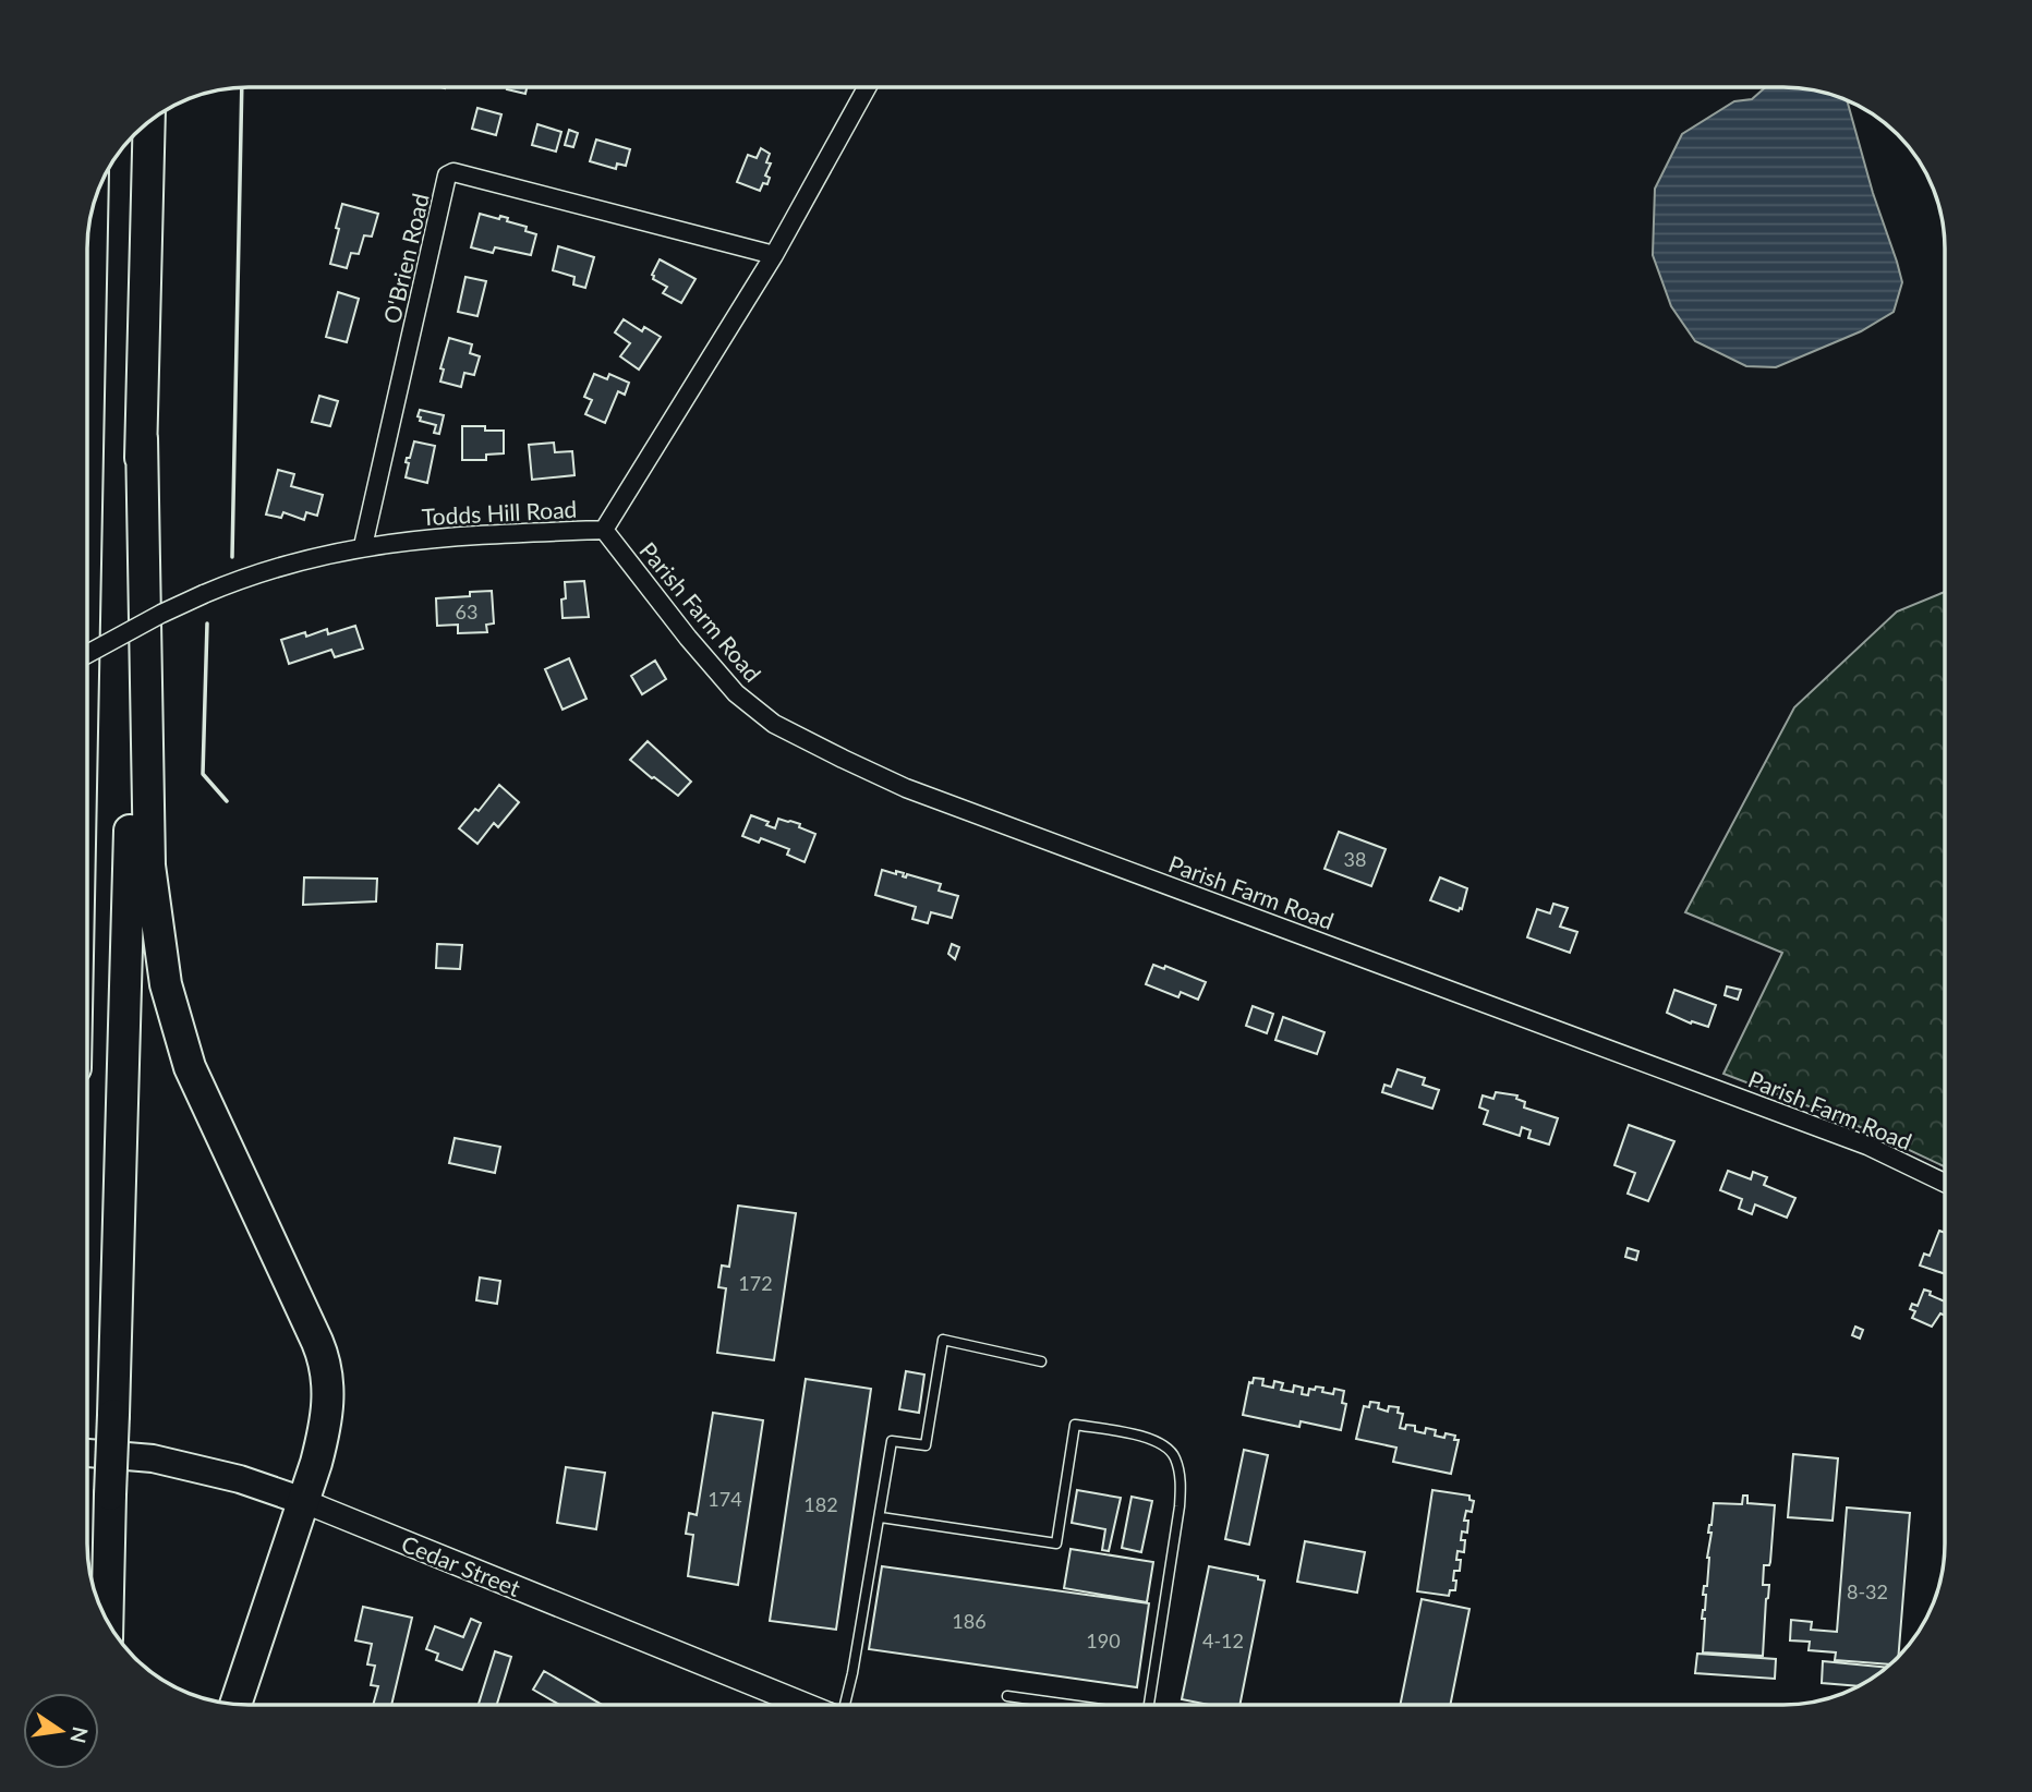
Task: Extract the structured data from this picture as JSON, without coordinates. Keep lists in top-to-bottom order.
{
  "streets": {
    "main road": ["Cedar Street"],
    "street": ["O'Brien Road", "Todds Hill Road", "Parish Farm Road"]
  },
  "crossings": [
    ["O'Brien Road", "Todds Hill Road"],
    ["Todds Hill Road", "Parish Farm Road"]
  ],
  "house_numbers": [
    "63",
    "38",
    "172",
    "174",
    "182",
    "8-32",
    "186",
    "190",
    "4-12"
  ],
  "north": "right"
}
